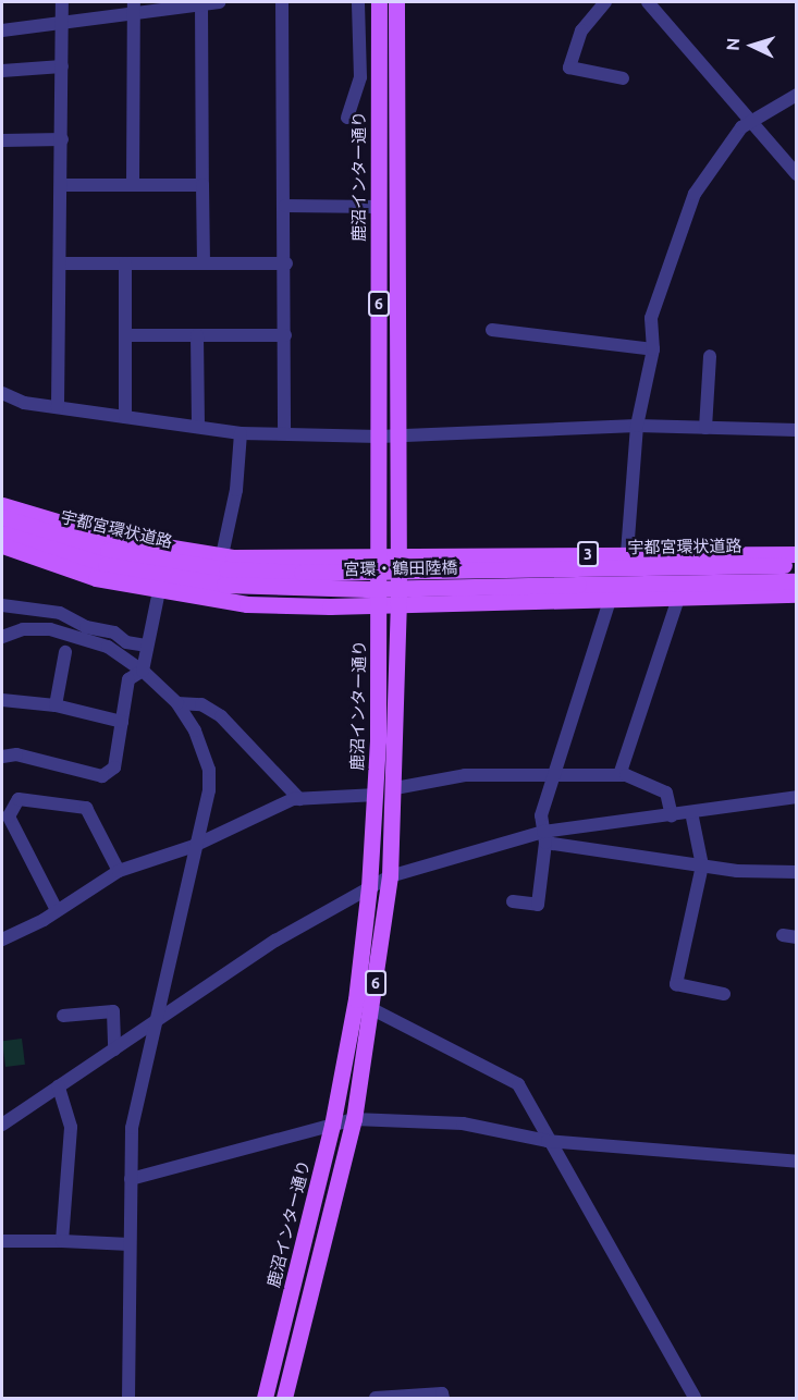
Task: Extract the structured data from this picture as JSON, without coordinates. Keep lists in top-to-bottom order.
{
  "streets": {
    "main road": [
      "鹿沼インター通り",
      "6",
      "宇都宮環状道路",
      "3",
      "宮環・鶴田陸橋"
    ]
  },
  "crossings": [
    ["鹿沼インター通り", "3"],
    ["6", "3"],
    ["宇都宮環状道路", "3"],
    ["宇都宮環状道路", "宮環・鶴田陸橋"],
    ["3", "宮環・鶴田陸橋"]
  ],
  "north": "left"
}
